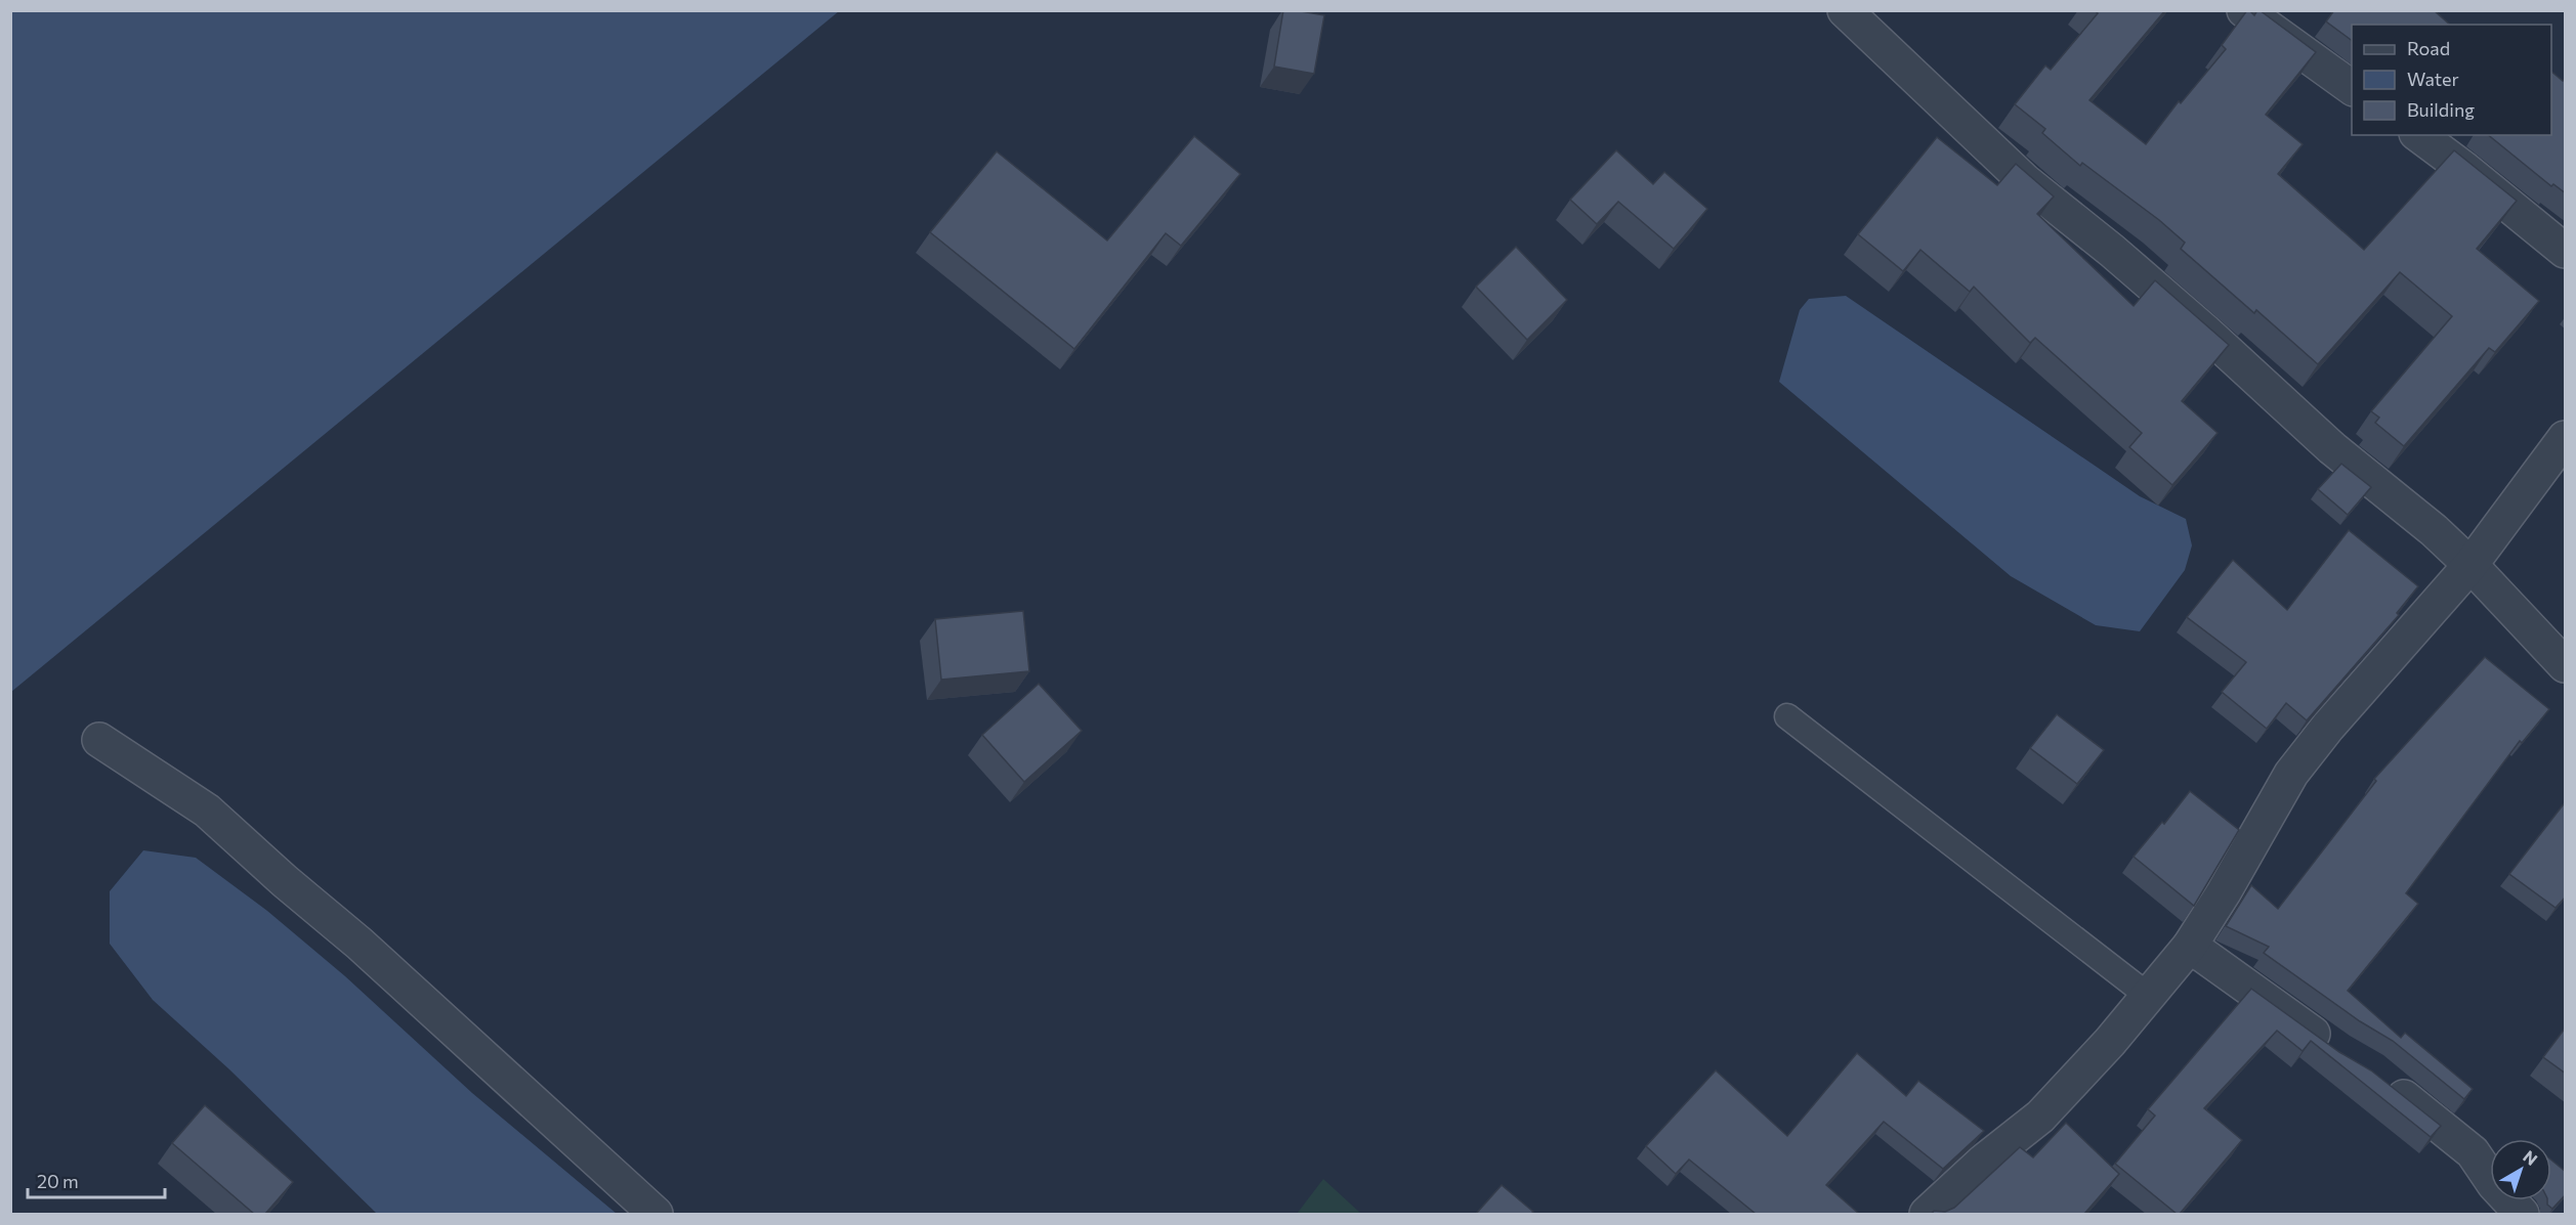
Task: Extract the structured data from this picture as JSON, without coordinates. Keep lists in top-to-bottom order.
{
  "legend": ["Road", "Water", "Building"],
  "scale_bar": "20 m",
  "north": "top right"
}
